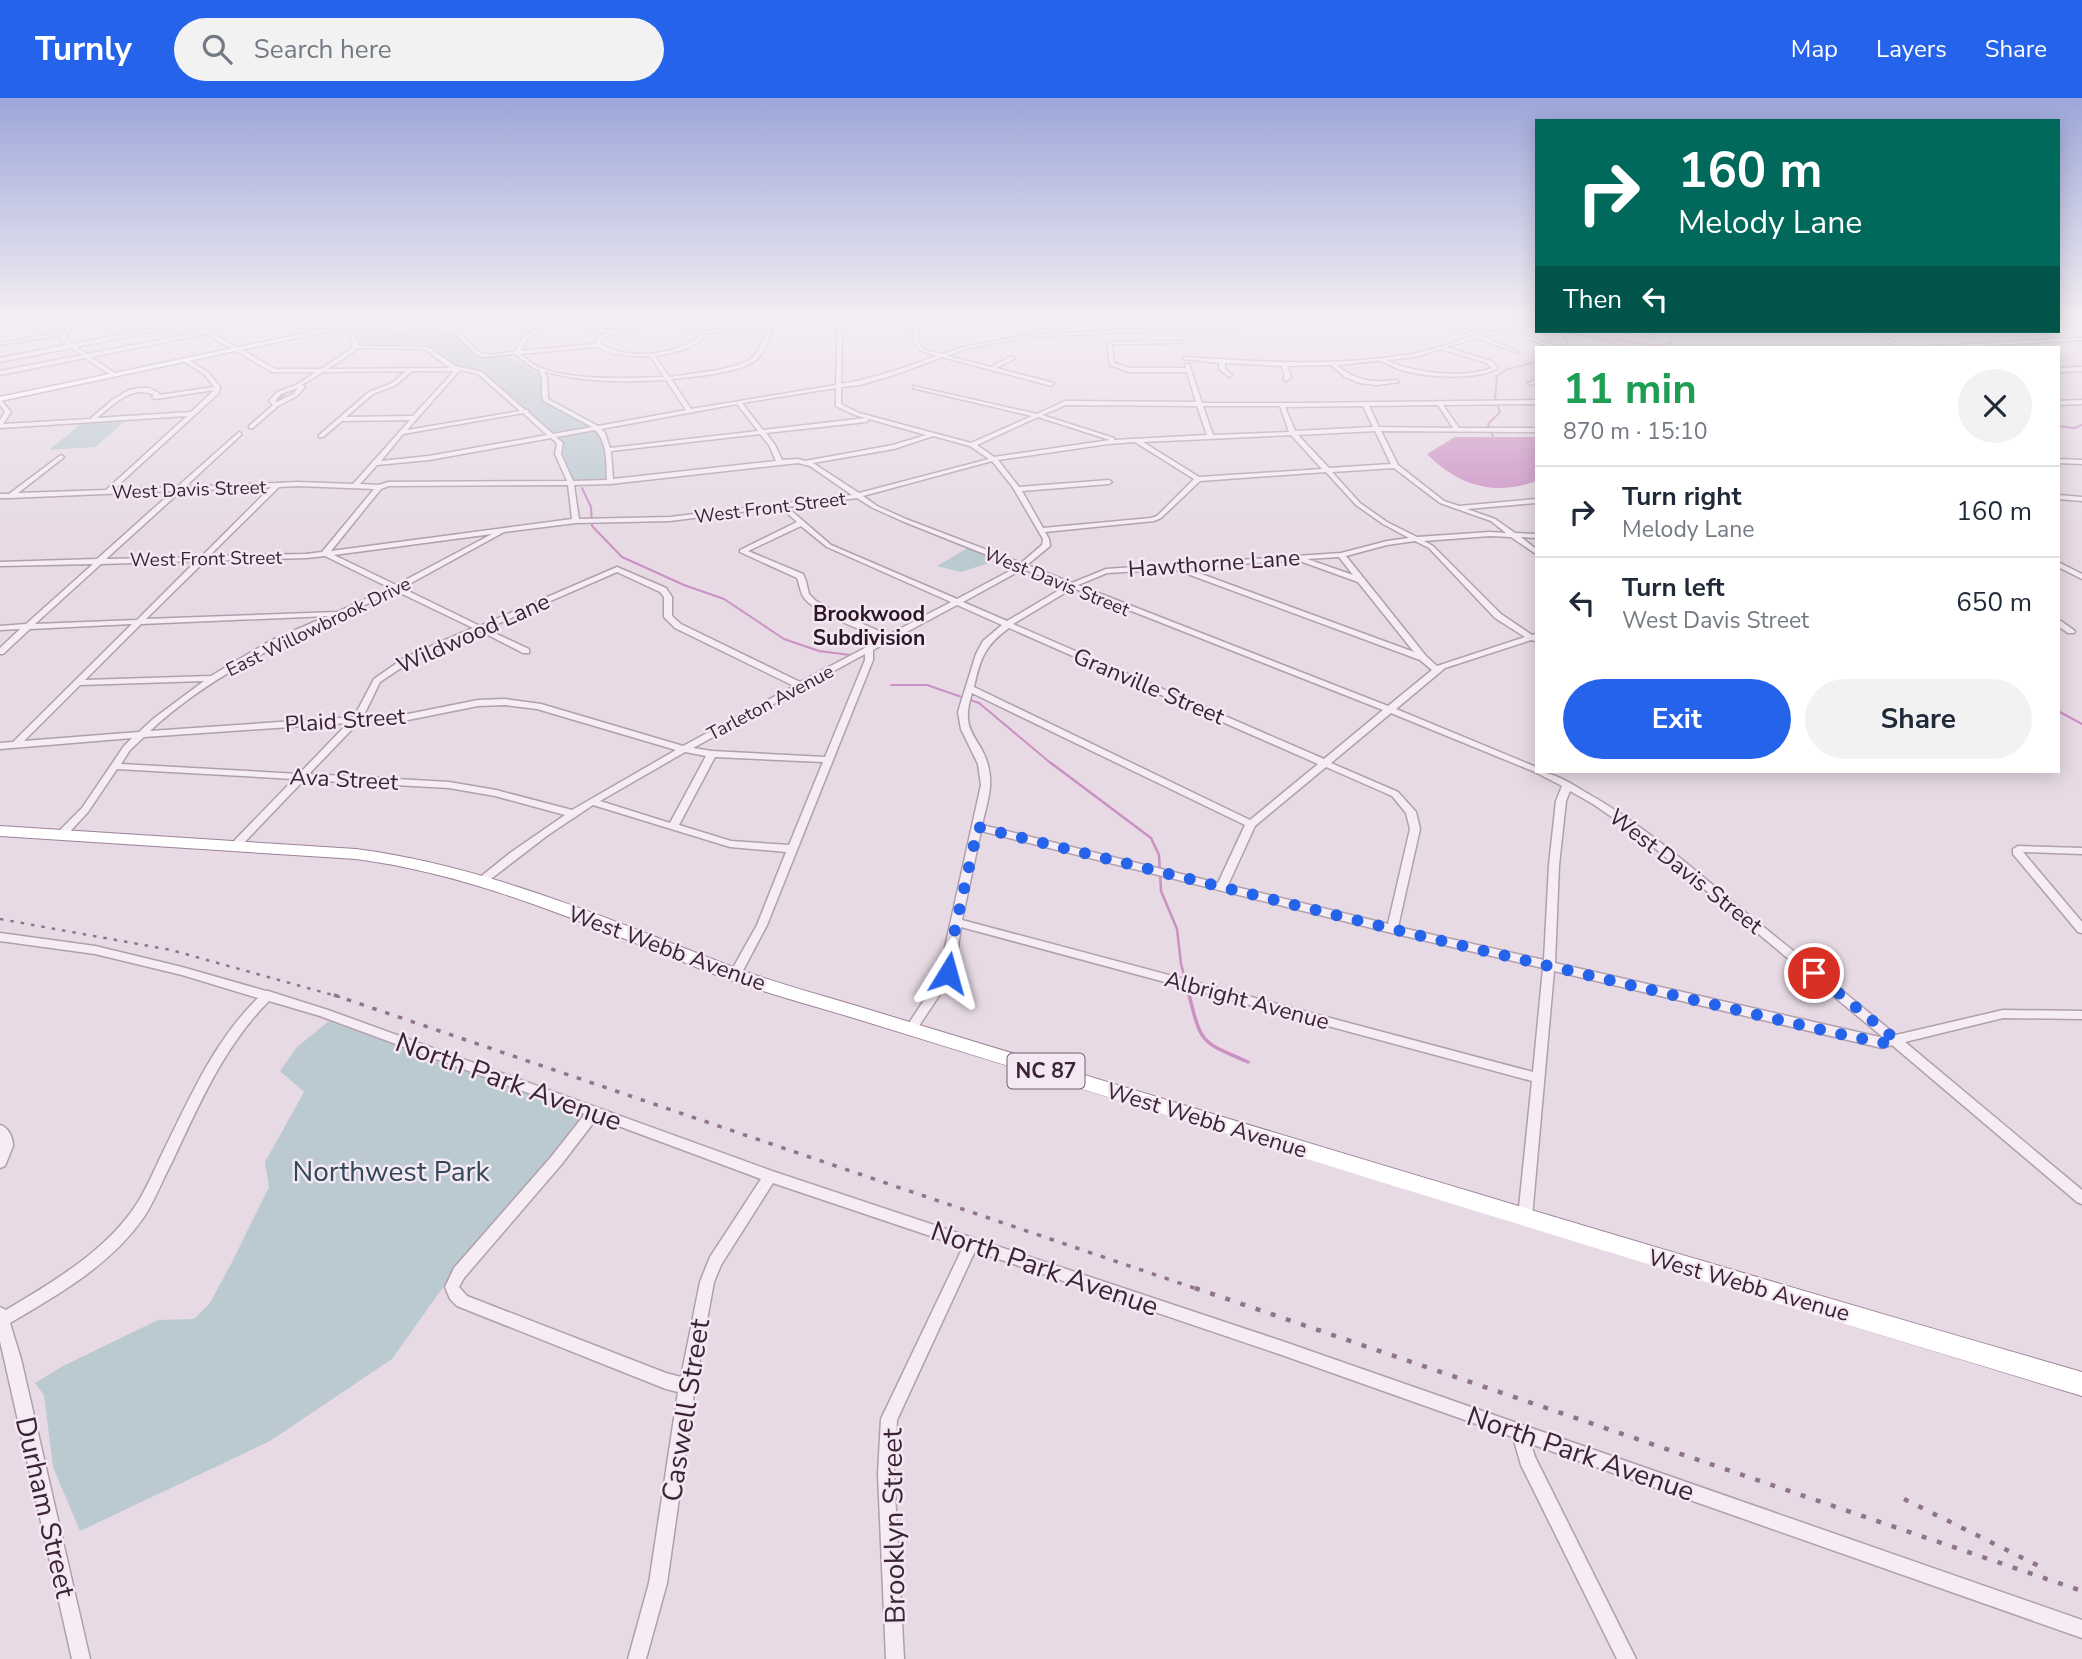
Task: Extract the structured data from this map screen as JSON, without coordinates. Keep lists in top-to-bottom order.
{
  "streets": {
    "highway": ["West Webb Avenue", "NC 87"],
    "street": [
      "West Davis Street",
      "West Front Street",
      "Hawthorne Lane",
      "East Willowbrook Drive",
      "Wildwood Lane",
      "Granville Street",
      "Tarleton Avenue",
      "Plaid Street",
      "Ava Street",
      "Albright Avenue",
      "North Park Avenue",
      "Caswell Street",
      "Durham Street",
      "Brooklyn Street"
    ]
  },
  "crossings": [
    ["West Davis Street", "West Front Street"],
    ["West Davis Street", "Hawthorne Lane"],
    ["West Davis Street", "Tarleton Avenue"],
    ["West Front Street", "East Willowbrook Drive"],
    ["West Front Street", "Granville Street"],
    ["Hawthorne Lane", "Granville Street"],
    ["Hawthorne Lane", "West Webb Avenue"],
    ["Hawthorne Lane", "Albright Avenue"],
    ["East Willowbrook Drive", "Plaid Street"],
    ["East Willowbrook Drive", "Ava Street"],
    ["East Willowbrook Drive", "West Webb Avenue"],
    ["Wildwood Lane", "Tarleton Avenue"],
    ["Wildwood Lane", "Plaid Street"],
    ["Wildwood Lane", "Ava Street"],
    ["Wildwood Lane", "West Webb Avenue"],
    ["Granville Street", "Tarleton Avenue"],
    ["Tarleton Avenue", "Plaid Street"],
    ["Tarleton Avenue", "Ava Street"],
    ["Tarleton Avenue", "West Webb Avenue"],
    ["North Park Avenue", "Caswell Street"],
    ["North Park Avenue", "Brooklyn Street"]
  ],
  "districts": ["Brookwood Subdivision"],
  "parks": ["Northwest Park"],
  "page": {
    "header": "Turnly",
    "search": "Search here",
    "nav": ["Map", "Layers", "Share"],
    "turn": ["160 m", "Melody Lane"],
    "then": "Then",
    "heading": ["11 min", "870 m · 15:10"],
    "list": [
      {
        "name": "Turn right",
        "note": "Melody Lane",
        "value": "160 m"
      },
      {
        "name": "Turn left",
        "note": "West Davis Street",
        "value": "650 m"
      }
    ],
    "buttons": ["Exit", "Share"]
  }
}
